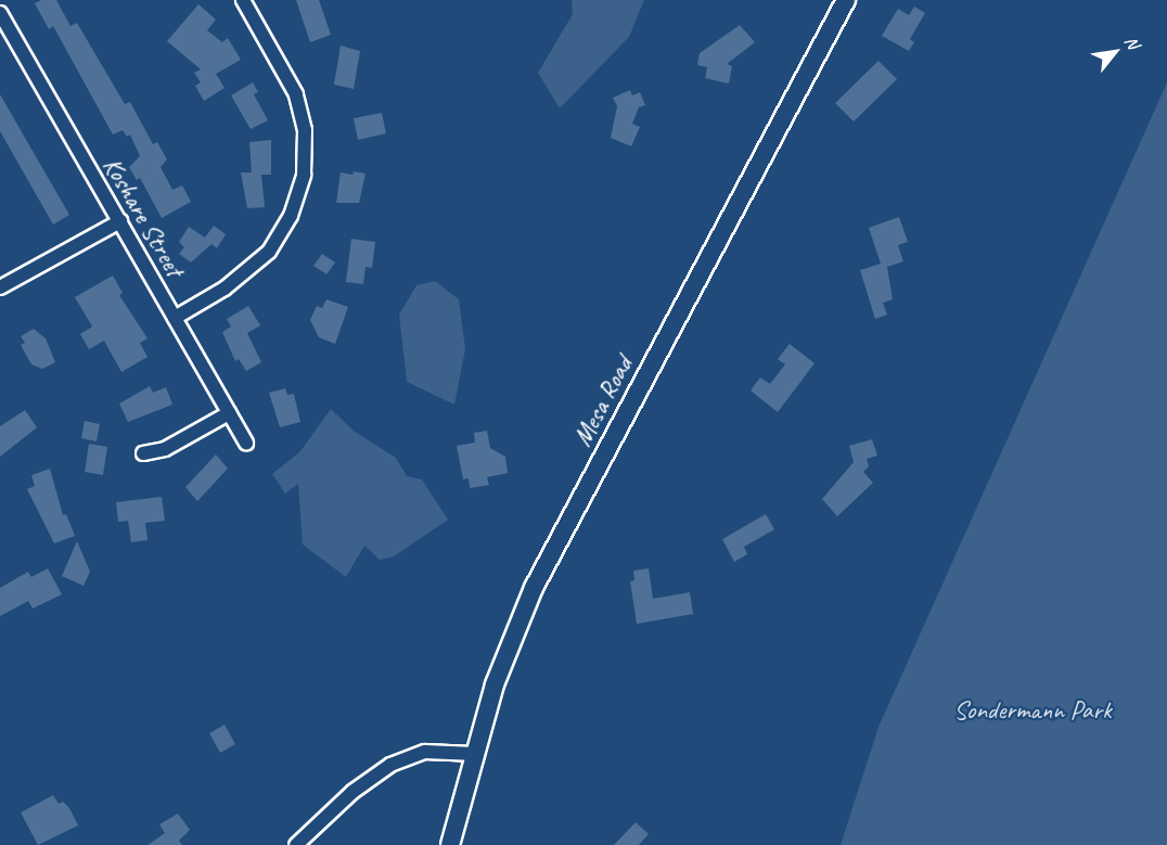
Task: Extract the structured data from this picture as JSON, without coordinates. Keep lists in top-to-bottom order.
{
  "streets": {
    "main road": ["Mesa Road"],
    "street": ["Koshare Street"]
  },
  "parks": ["Sondermann Park"],
  "north": "top right"
}
